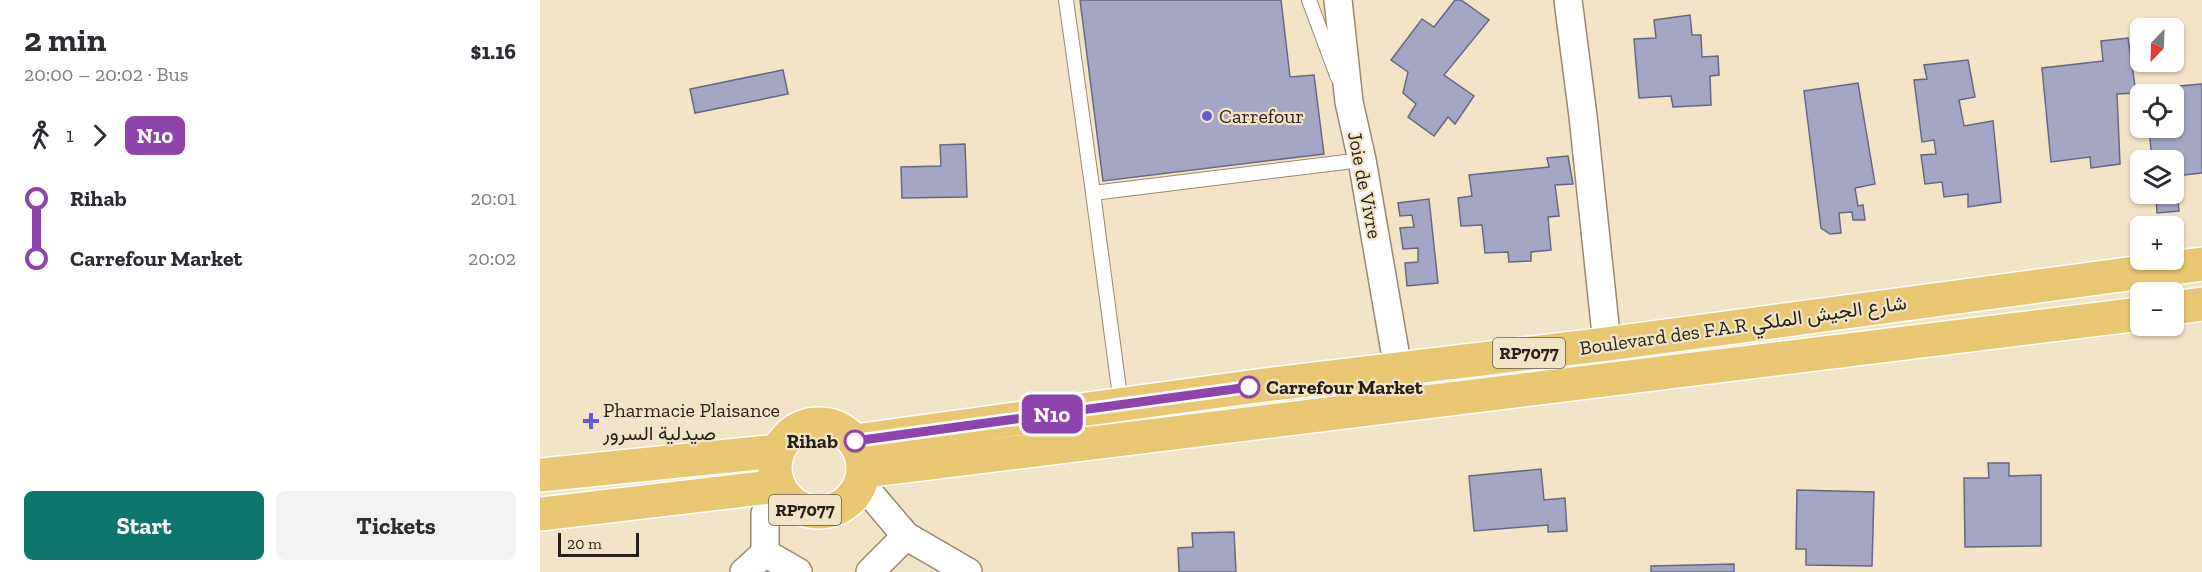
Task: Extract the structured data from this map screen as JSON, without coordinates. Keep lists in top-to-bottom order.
{
  "streets": {
    "main road": ["Boulevard des F.A.R شارع الجيش الملكي", "RP7077"],
    "street": ["Joie de Vivre"]
  },
  "crossings": [
    ["Joie de Vivre", "Boulevard des F.A.R شارع الجيش الملكي"],
    ["Boulevard des F.A.R شارع الجيش الملكي", "RP7077"]
  ],
  "places": {
    "other": ["Carrefour", "Carrefour Market", "Rihab"],
    "health": ["Pharmacie Plaisance صيدلية السرور"]
  },
  "lines": ["bus line N10"],
  "scale_bar": "20 m",
  "north": "bottom left",
  "page": {
    "heading": ["2 min", "20:00 – 20:02 · Bus", "$1.16"],
    "on_map": "N10",
    "map_buttons": ["+", "−"],
    "legs": ["1", "N10"],
    "list": [
      {
        "name": "Rihab",
        "value": "20:01"
      },
      {
        "name": "Carrefour Market",
        "value": "20:02"
      }
    ],
    "buttons": ["Start", "Tickets"],
    "scale": "20 m"
  }
}
